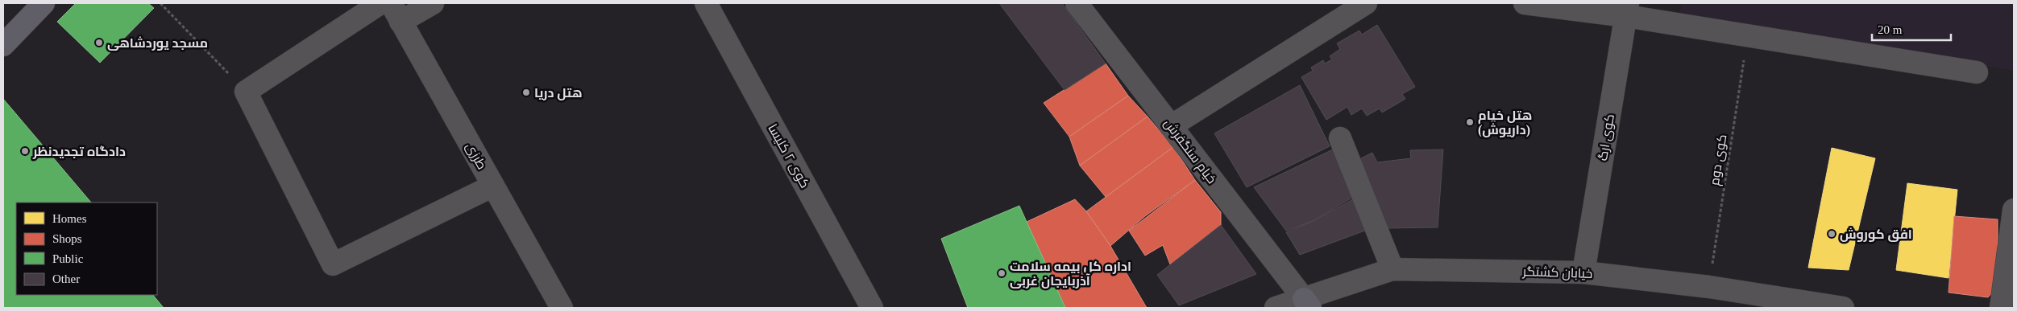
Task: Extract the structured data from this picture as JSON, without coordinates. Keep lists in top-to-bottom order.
{
  "streets": {
    "street": [
      "کوی ارگ",
      "خیام سنگفرش",
      "طرزی",
      "کوی ۲ کلیسا",
      "خیابان کشتگر"
    ],
    "path": ["کوی دوم"]
  },
  "crossings": [
    ["کوی ارگ", "خیابان کشتگر"],
    ["خیام سنگفرش", "خیابان کشتگر"],
    ["کوی دوم", "خیابان کشتگر"]
  ],
  "places": [
    "مسجد یوردشاهی",
    "هتل دریا",
    "هتل خیام (داریوش)",
    "دادگاه تجدیدنظر",
    "افق کوروش",
    "اداره کل بیمه سلامت آذربایجان غربی"
  ],
  "legend": [
    "Homes",
    "Shops",
    "Public",
    "Other"
  ],
  "scale_bar": "20 m"
}
